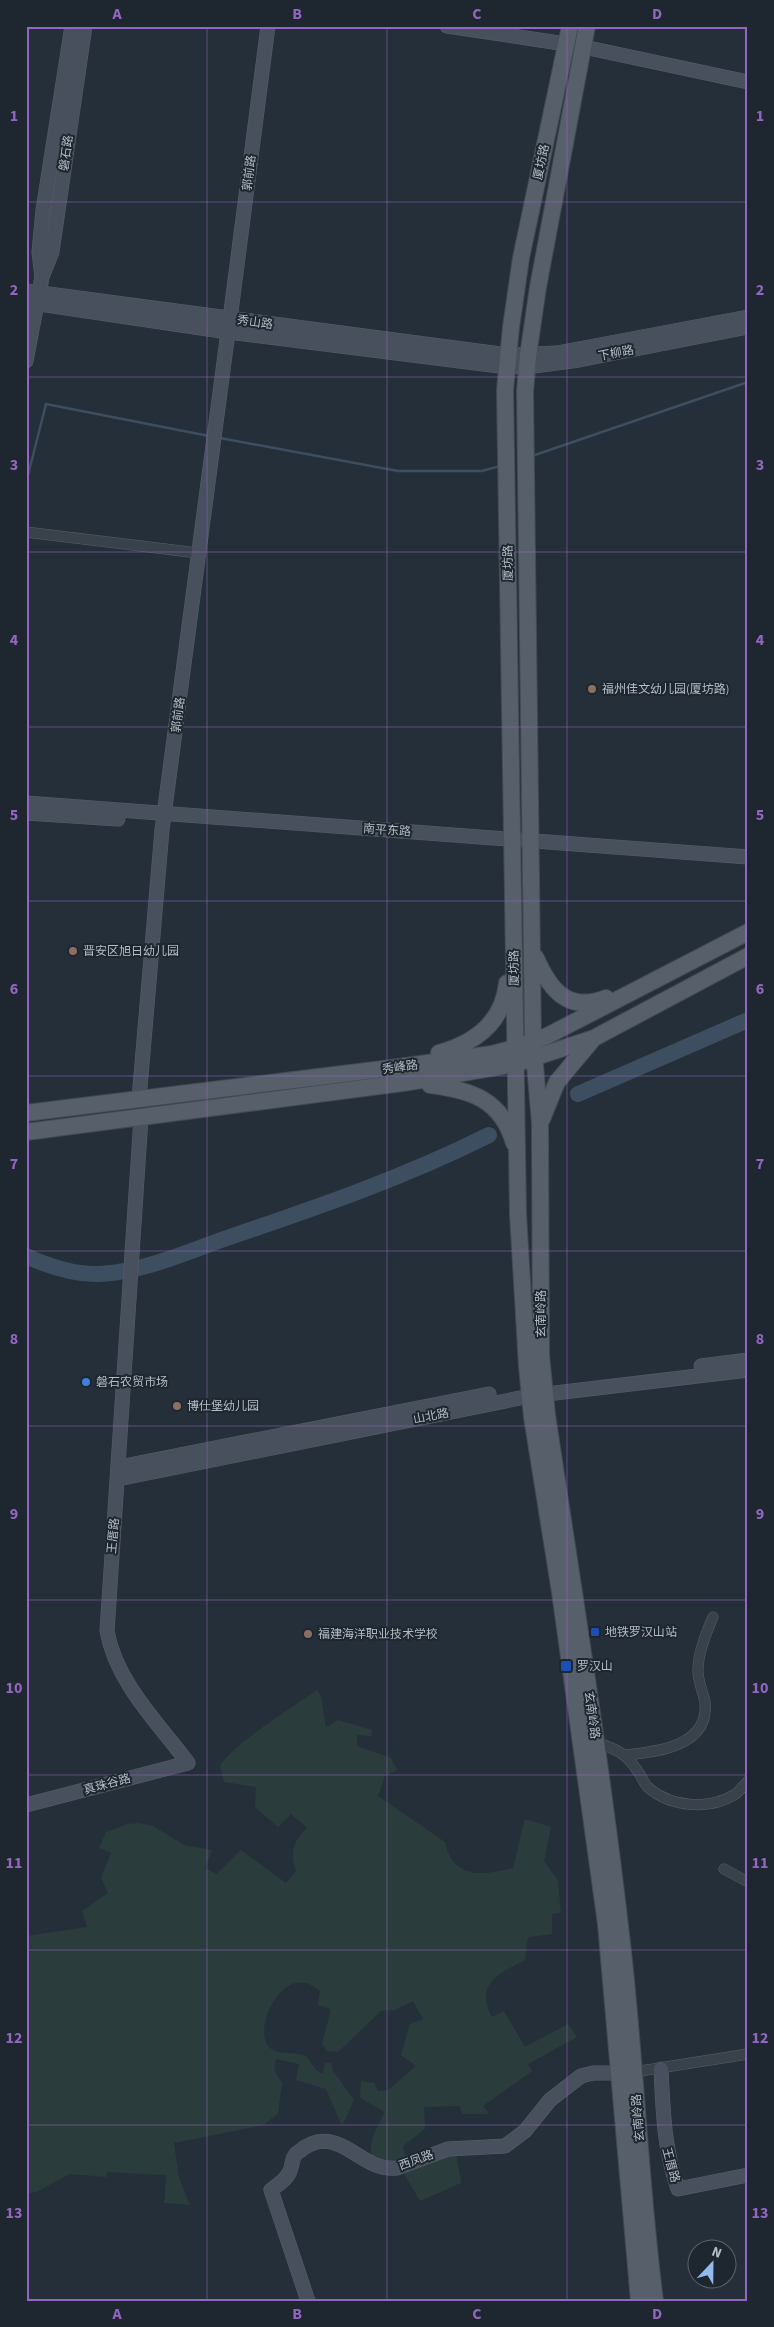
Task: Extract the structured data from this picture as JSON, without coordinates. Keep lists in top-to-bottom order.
{
  "streets": {
    "main road": ["厦坊路", "秀峰路", "玄南岭路"],
    "street": [
      "磐石路",
      "郭前路",
      "秀山路",
      "下柳路",
      "南平东路",
      "山北路",
      "王厝路",
      "真珠谷路",
      "西凤路"
    ]
  },
  "crossings": [
    ["磐石路", "秀山路"],
    ["厦坊路", "下柳路"],
    ["厦坊路", "南平东路"],
    ["厦坊路", "秀峰路"],
    ["厦坊路", "玄南岭路"],
    ["郭前路", "秀山路"],
    ["郭前路", "南平东路"],
    ["郭前路", "秀峰路"],
    ["秀山路", "下柳路"],
    ["秀峰路", "王厝路"],
    ["玄南岭路", "山北路"],
    ["玄南岭路", "西凤路"],
    ["山北路", "王厝路"],
    ["王厝路", "真珠谷路"]
  ],
  "places": {
    "other": [
      "福州佳文幼儿园(厦坊路)",
      "晋安区旭日幼儿园",
      "磐石农贸市场",
      "博仕堡幼儿园",
      "福建海洋职业技术学校"
    ],
    "transit": ["地铁罗汉山站", "罗汉山"]
  },
  "north": "top",
  "grid": {
    "columns": [
      "A",
      "B",
      "C",
      "D"
    ],
    "rows": [
      "1",
      "2",
      "3",
      "4",
      "5",
      "6",
      "7",
      "8",
      "9",
      "10",
      "11",
      "12",
      "13"
    ]
  }
}
